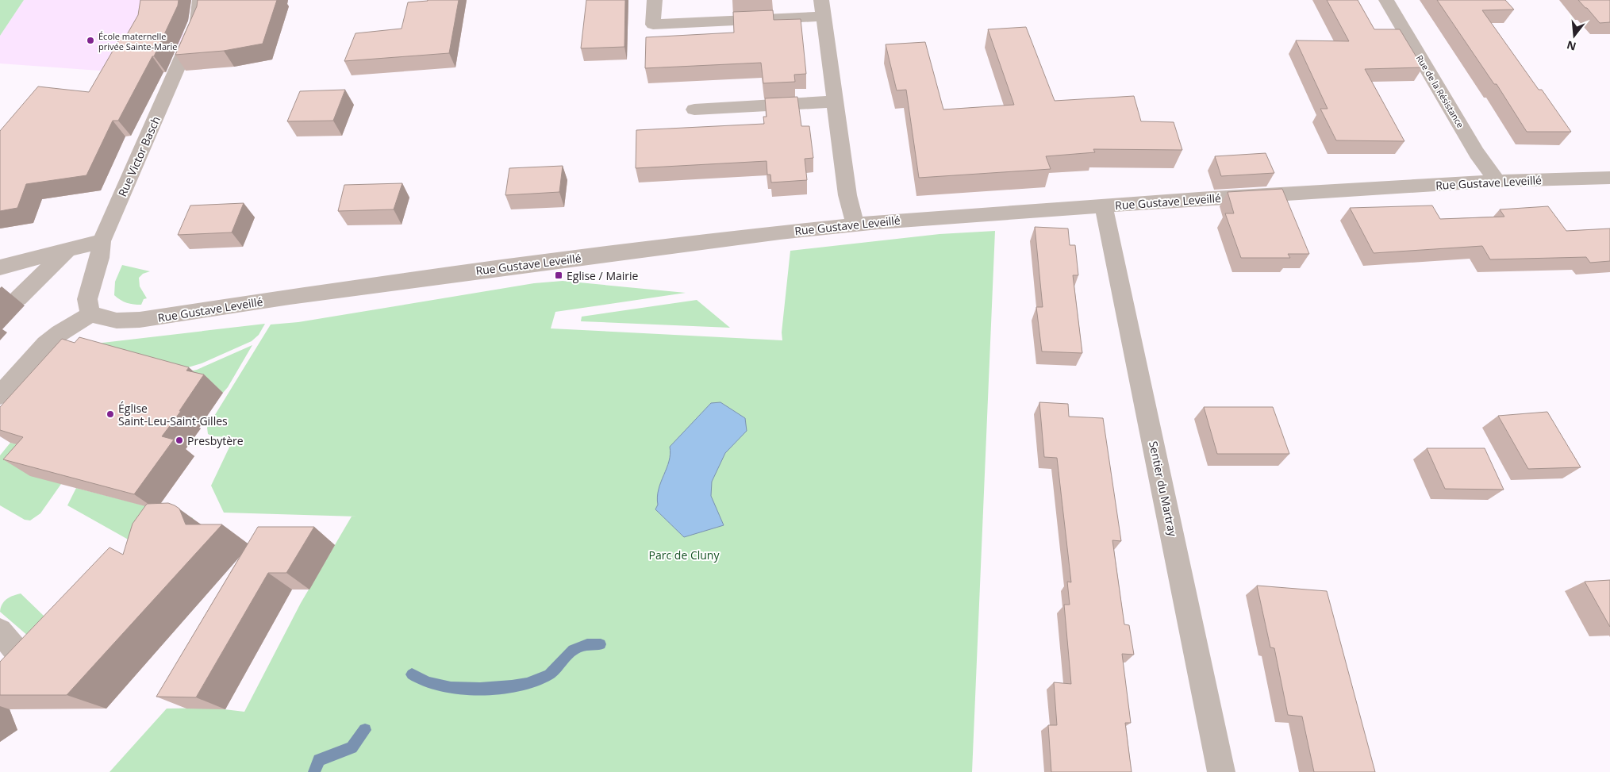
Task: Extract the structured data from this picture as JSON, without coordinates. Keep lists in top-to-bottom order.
{
  "streets": {
    "street": [
      "Rue de la Résistance",
      "Rue Victor Basch",
      "Rue Gustave Leveillé",
      "Sentier du Martray"
    ]
  },
  "crossings": [
    ["Rue de la Résistance", "Rue Gustave Leveillé"],
    ["Rue Victor Basch", "Rue Gustave Leveillé"],
    ["Rue Gustave Leveillé", "Sentier du Martray"]
  ],
  "parks": ["Parc de Cluny"],
  "places": {
    "other": ["École maternelle privée Sainte-Marie", "Église Saint-Leu-Saint-Gilles", "Presbytère"],
    "transit": ["Eglise / Mairie"]
  },
  "north": "bottom"
}
